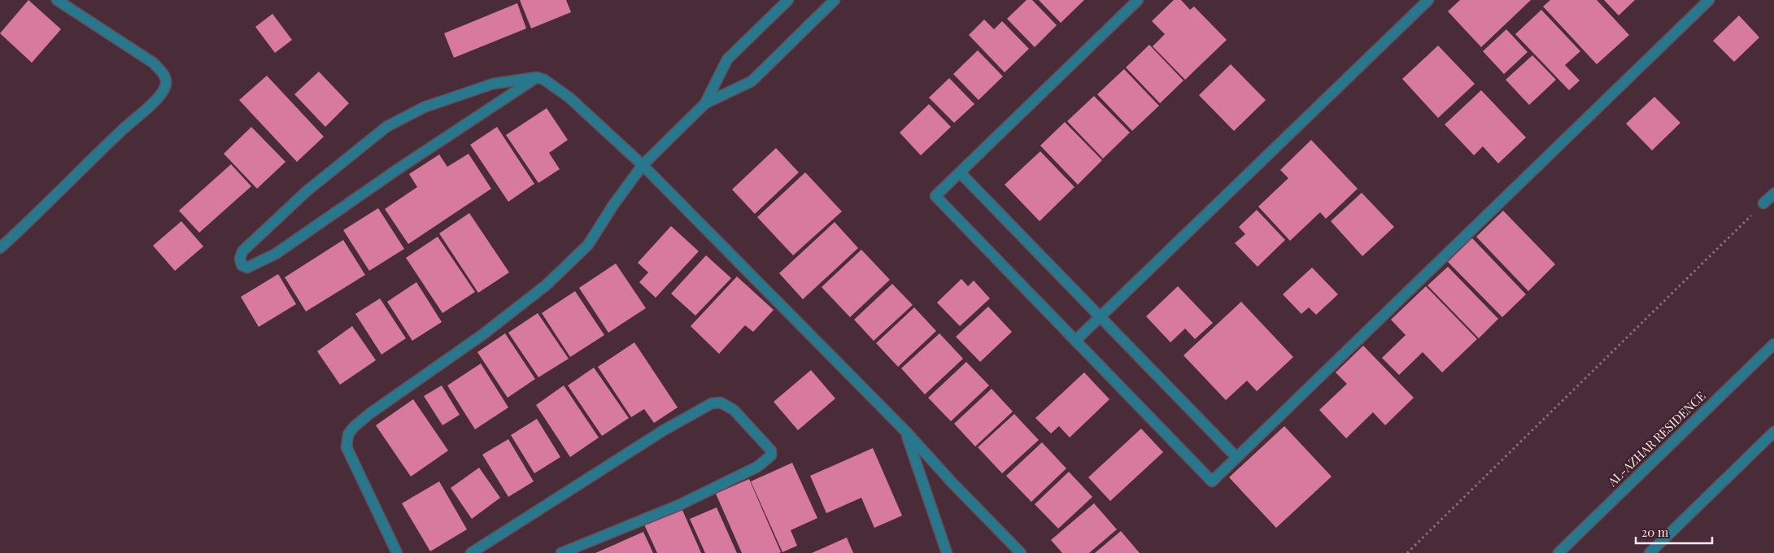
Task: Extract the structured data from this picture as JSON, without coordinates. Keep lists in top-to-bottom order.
{
  "streets": {
    "street": ["AL-AZHAR RESIDENCE"]
  },
  "scale_bar": "20 m"
}
